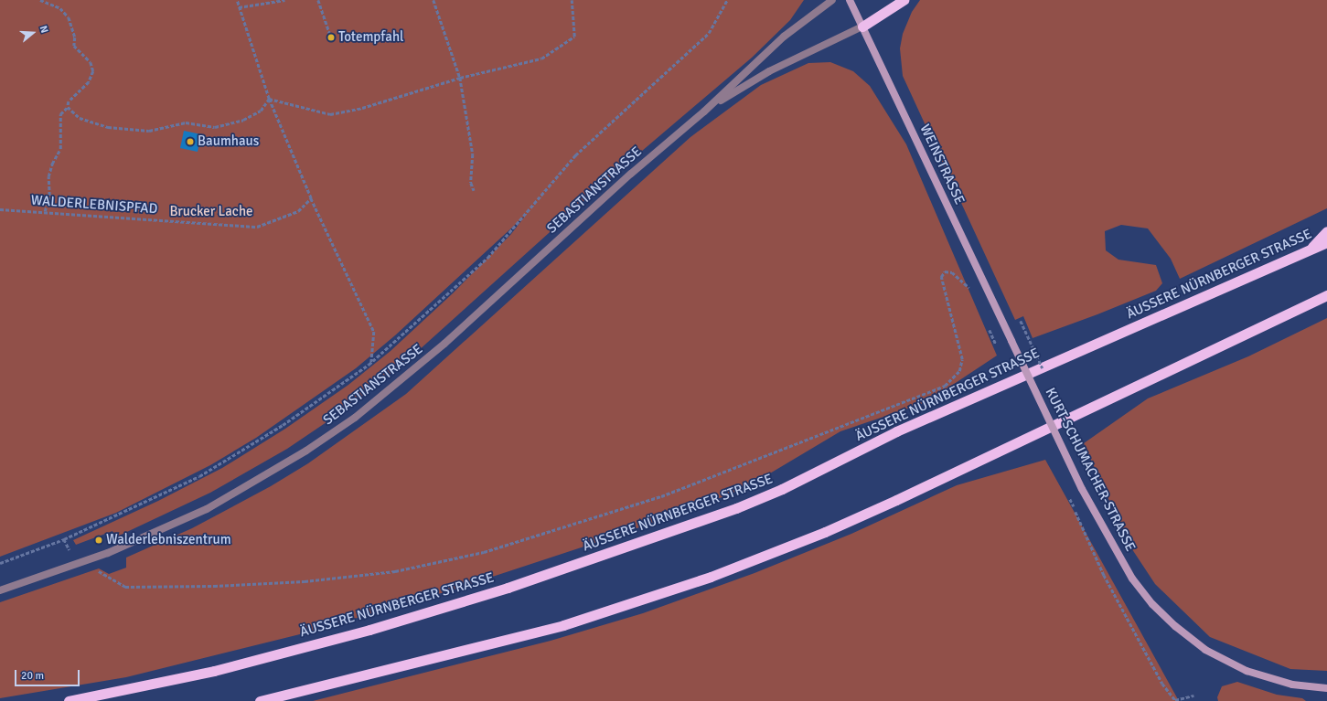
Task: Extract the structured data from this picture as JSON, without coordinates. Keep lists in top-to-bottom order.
{
  "streets": {
    "highway": ["ÄUSSERE NÜRNBERGER STRASSE"],
    "main road": ["WEINSTRASSE", "KURT-SCHUMACHER-STRASSE"],
    "street": ["SEBASTIANSTRASSE"],
    "path": ["WALDERLEBNISPFAD"]
  },
  "crossings": [
    ["WEINSTRASSE", "SEBASTIANSTRASSE"],
    ["WEINSTRASSE", "KURT-SCHUMACHER-STRASSE"]
  ],
  "parks": ["Brucker Lache"],
  "places": ["Totempfahl", "Baumhaus", "Walderlebniszentrum"],
  "scale_bar": "20 m",
  "north": "right"
}
